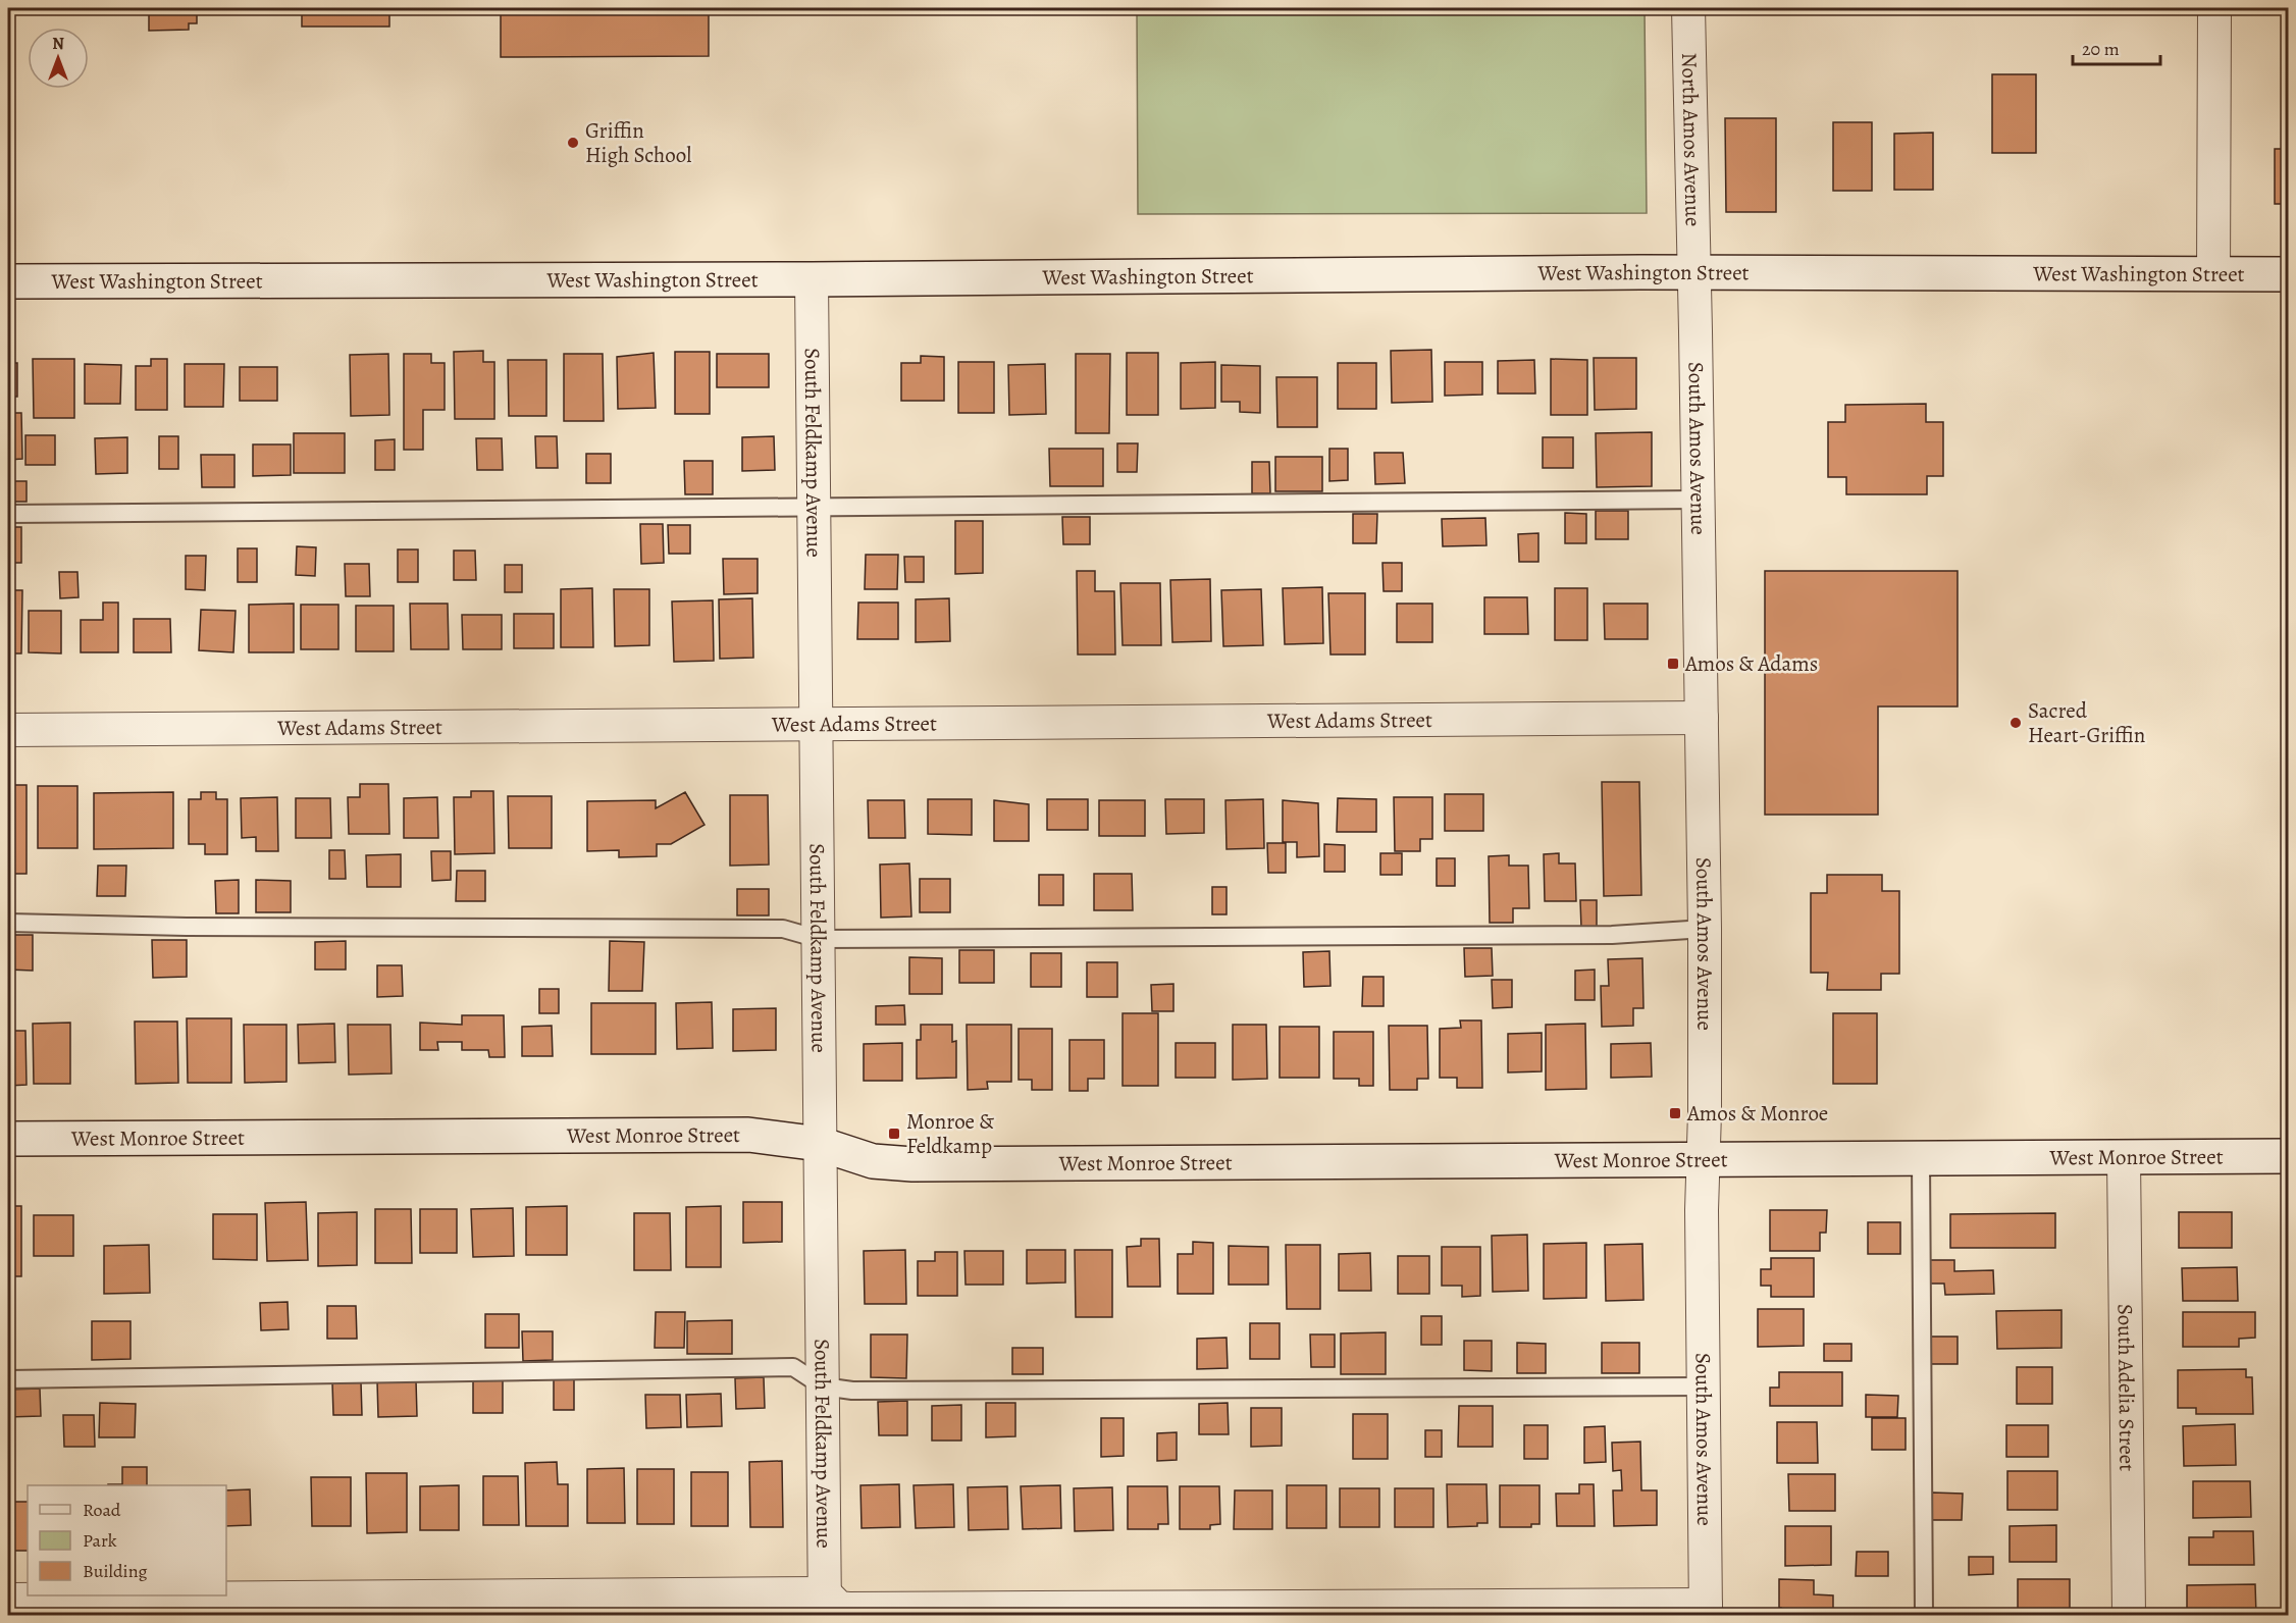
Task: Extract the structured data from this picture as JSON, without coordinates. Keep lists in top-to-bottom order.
{
  "streets": {
    "street": [
      "North Amos Avenue",
      "West Washington Street",
      "South Amos Avenue",
      "South Feldkamp Avenue",
      "West Adams Street",
      "West Monroe Street",
      "South Adelia Street"
    ]
  },
  "crossings": [
    ["North Amos Avenue", "West Washington Street"],
    ["North Amos Avenue", "South Amos Avenue"],
    ["West Washington Street", "South Amos Avenue"],
    ["West Washington Street", "South Feldkamp Avenue"],
    ["South Amos Avenue", "West Adams Street"],
    ["South Amos Avenue", "West Monroe Street"],
    ["South Feldkamp Avenue", "West Adams Street"],
    ["South Feldkamp Avenue", "West Monroe Street"],
    ["West Monroe Street", "South Adelia Street"]
  ],
  "places": {
    "other": ["Griffin High School", "Sacred Heart-Griffin"],
    "transit": ["Amos & Adams", "Amos & Monroe", "Monroe & Feldkamp"]
  },
  "legend": ["Road", "Park", "Building"],
  "scale_bar": "20 m",
  "north": "top"
}
